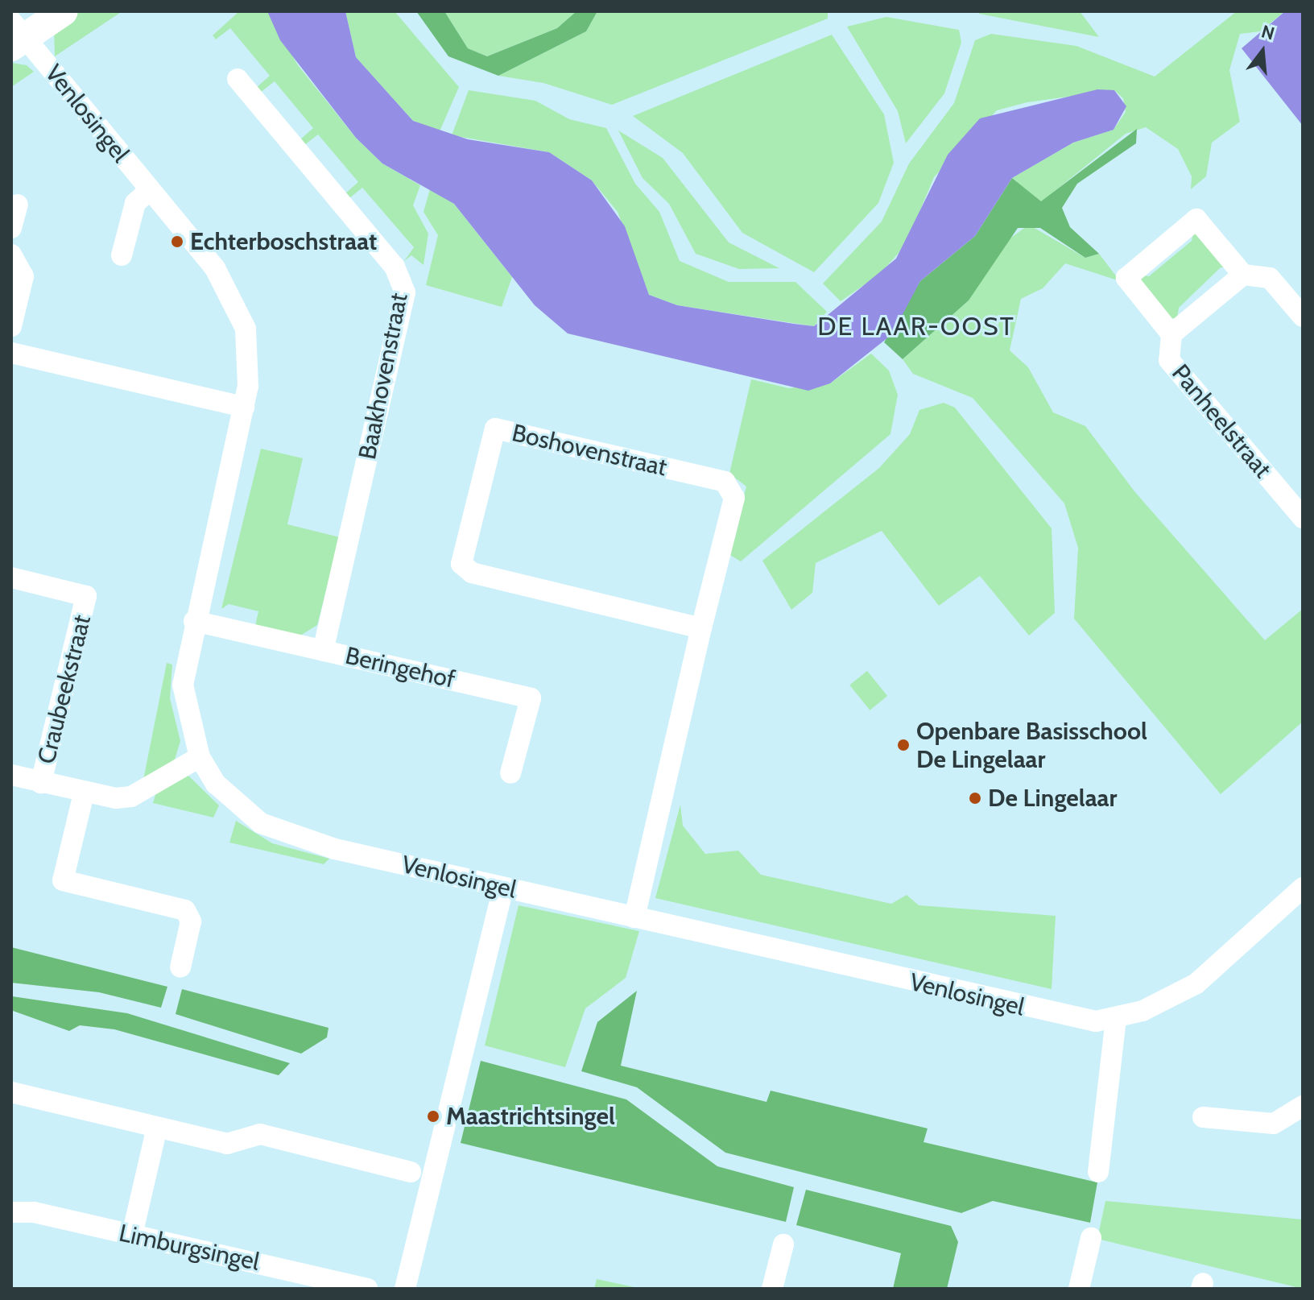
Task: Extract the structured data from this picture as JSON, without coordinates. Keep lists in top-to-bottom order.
{
  "streets": {
    "street": [
      "Venlosingel",
      "Baakhovenstraat",
      "Panheelstraat",
      "Boshovenstraat",
      "Beringehof",
      "Craubeekstraat",
      "Limburgsingel"
    ]
  },
  "crossings": [
    ["Venlosingel", "Boshovenstraat"],
    ["Venlosingel", "Beringehof"],
    ["Baakhovenstraat", "Beringehof"]
  ],
  "districts": ["DE LAAR-OOST"],
  "places": [
    "Echterboschstraat",
    "Openbare Basisschool De Lingelaar",
    "De Lingelaar",
    "Maastrichtsingel"
  ],
  "north": "top"
}
